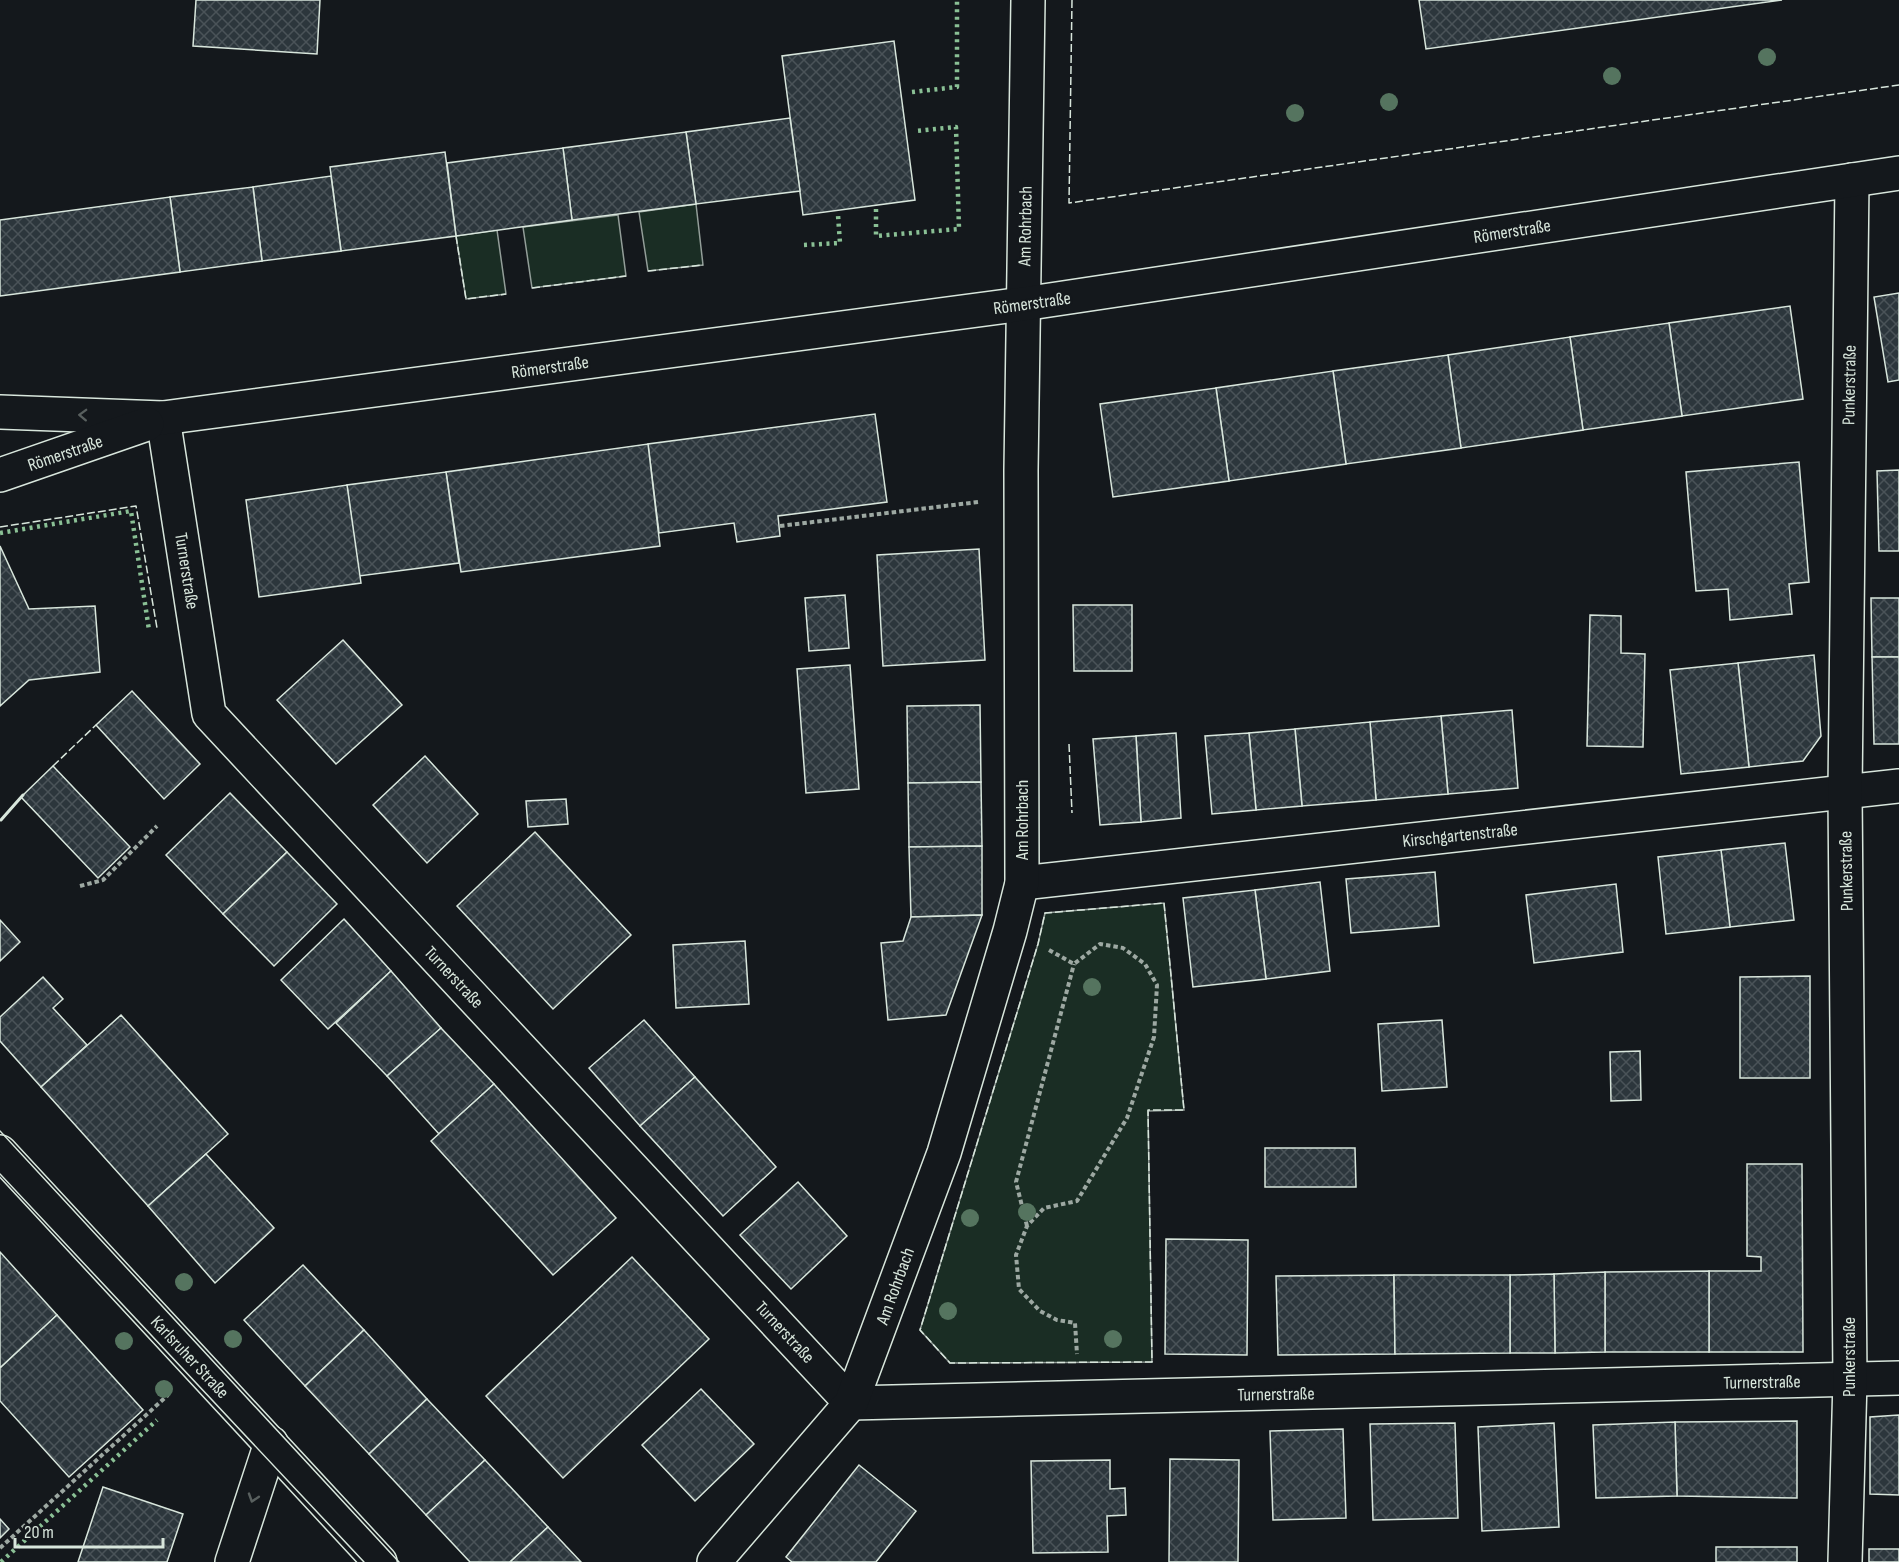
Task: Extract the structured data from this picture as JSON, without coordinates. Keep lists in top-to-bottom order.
{
  "streets": {
    "street": [
      "Am Rohrbach",
      "Römerstraße",
      "Punkerstraße",
      "Turnerstraße",
      "Kirschgartenstraße",
      "Karlsruher Straße"
    ]
  },
  "crossings": [
    ["Am Rohrbach", "Römerstraße"],
    ["Am Rohrbach", "Turnerstraße"],
    ["Am Rohrbach", "Kirschgartenstraße"],
    ["Römerstraße", "Punkerstraße"],
    ["Römerstraße", "Turnerstraße"],
    ["Punkerstraße", "Turnerstraße"],
    ["Punkerstraße", "Kirschgartenstraße"]
  ],
  "scale_bar": "20 m"
}
